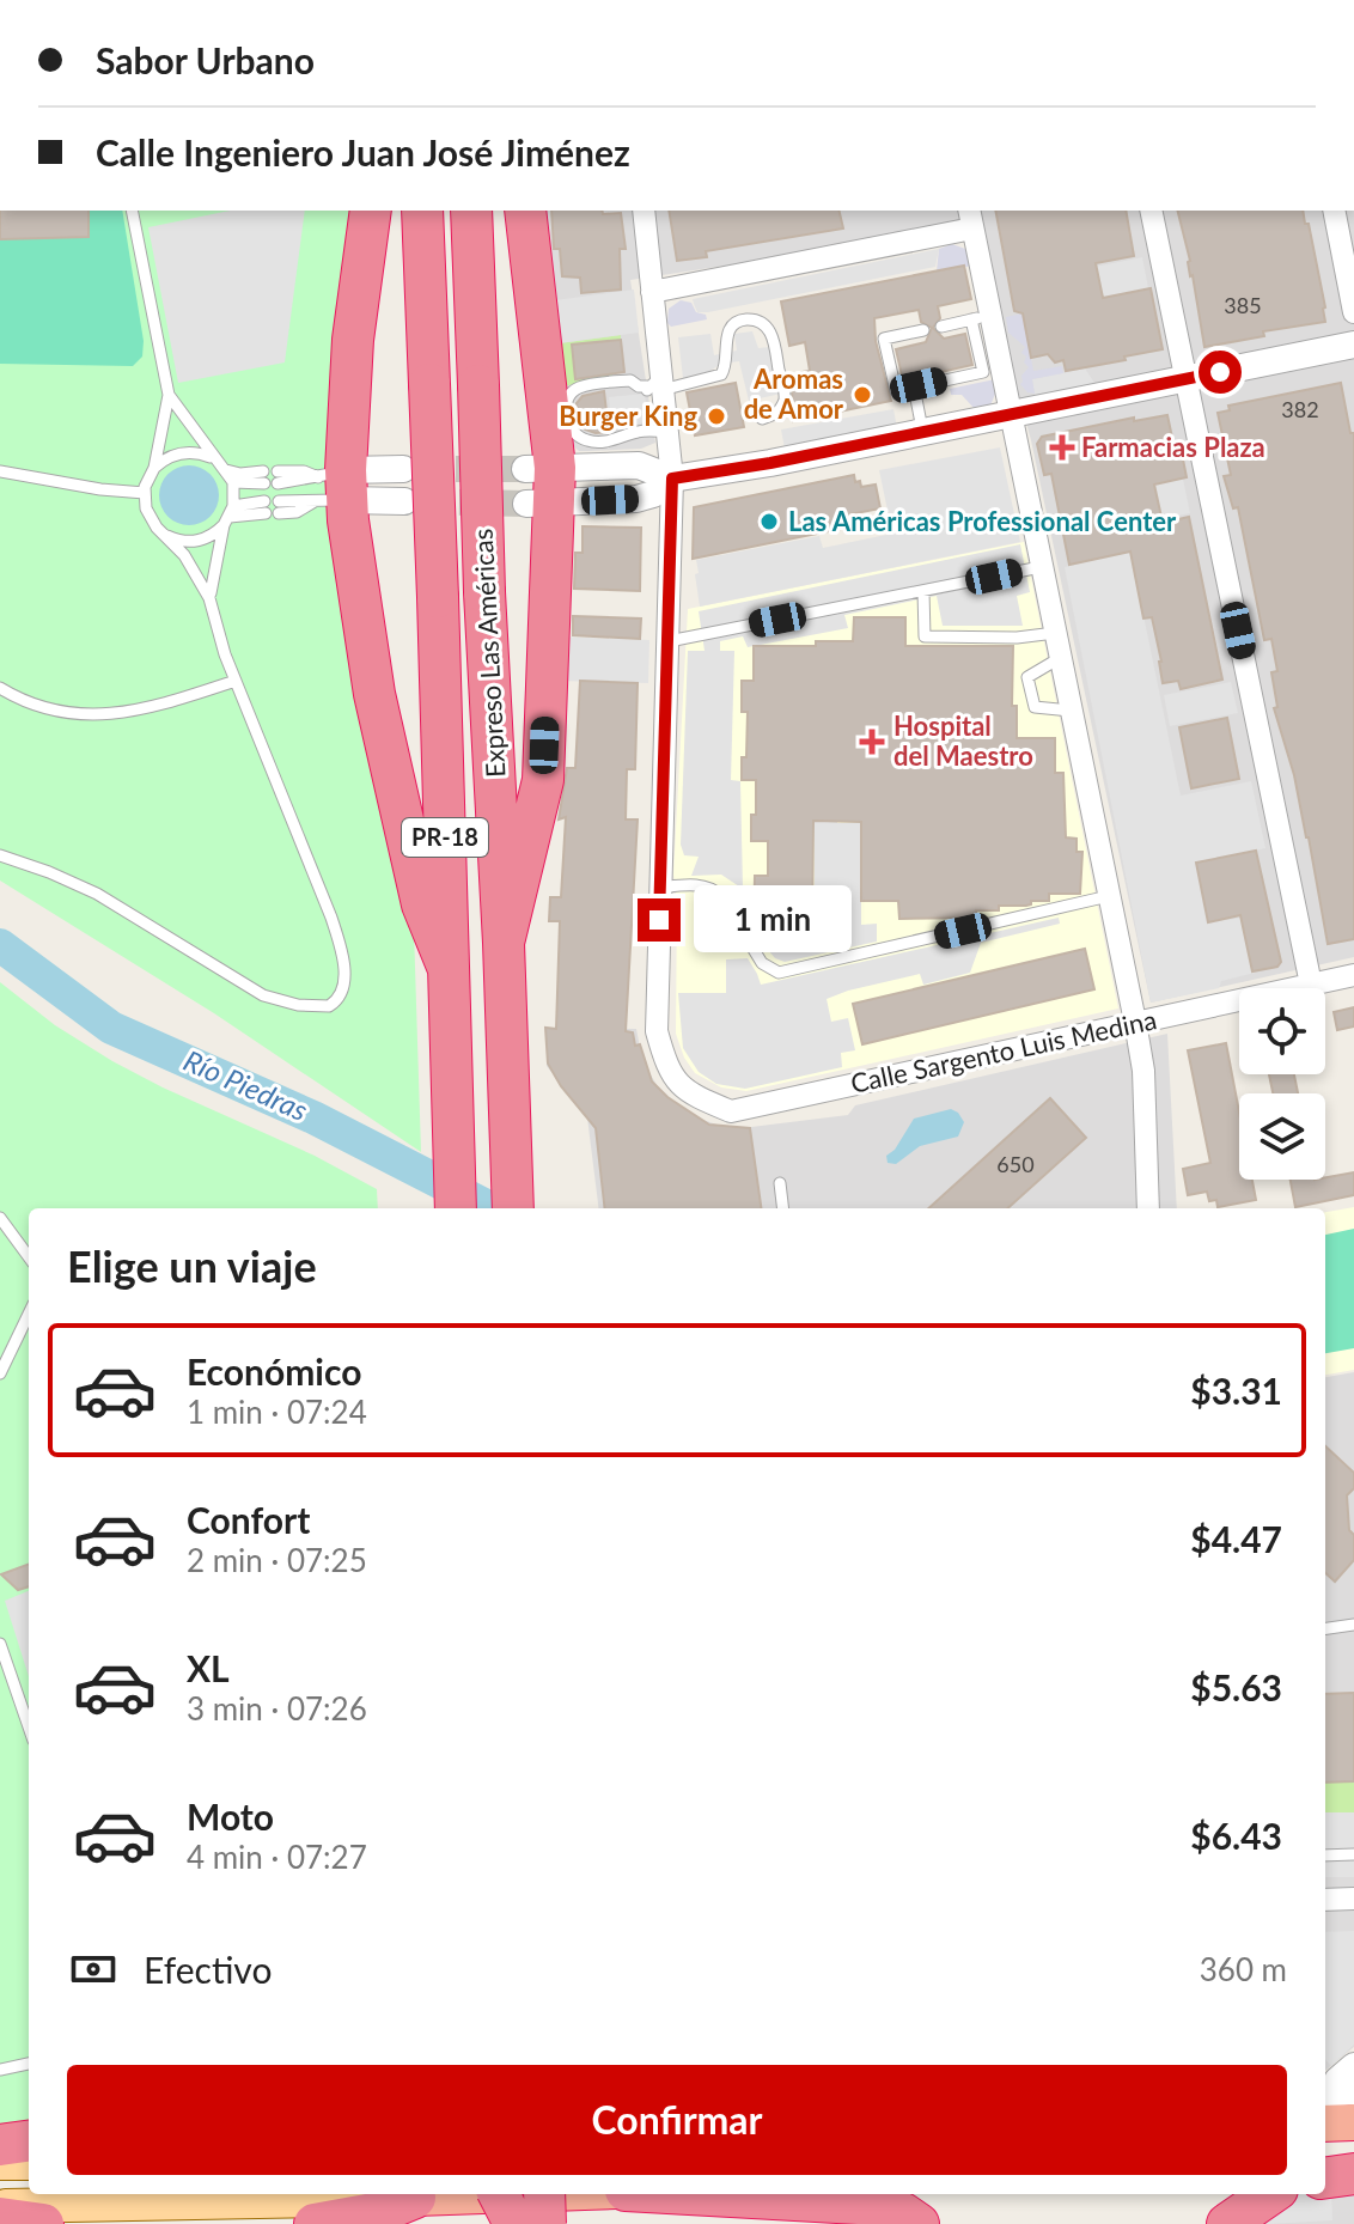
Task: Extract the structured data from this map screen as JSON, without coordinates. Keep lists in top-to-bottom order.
{
  "streets": {
    "highway": ["Expreso Las Américas", "PR-18"],
    "street": ["Calle Sargento Luis Medina"]
  },
  "water": ["Río Piedras"],
  "places": {
    "other": ["Aromas de Amor", "Burger King", "Las Américas Professional Center"],
    "health": ["Farmacias Plaza", "Hospital del Maestro"]
  },
  "house_numbers": ["385", "382", "650"],
  "page": {
    "banner": ["Sabor Urbano", "Calle Ingeniero Juan José Jiménez"],
    "bubble": "1 min",
    "heading": "Elige un viaje",
    "list": [
      {
        "name": "Económico",
        "note": "1 min · 07:24",
        "value": "$3.31"
      },
      {
        "name": "Confort",
        "note": "2 min · 07:25",
        "value": "$4.47"
      },
      {
        "name": "XL",
        "note": "3 min · 07:26",
        "value": "$5.63"
      },
      {
        "name": "Moto",
        "note": "4 min · 07:27",
        "value": "$6.43"
      }
    ],
    "pay": ["Efectivo", "360 m"],
    "buttons": "Confirmar"
  }
}
